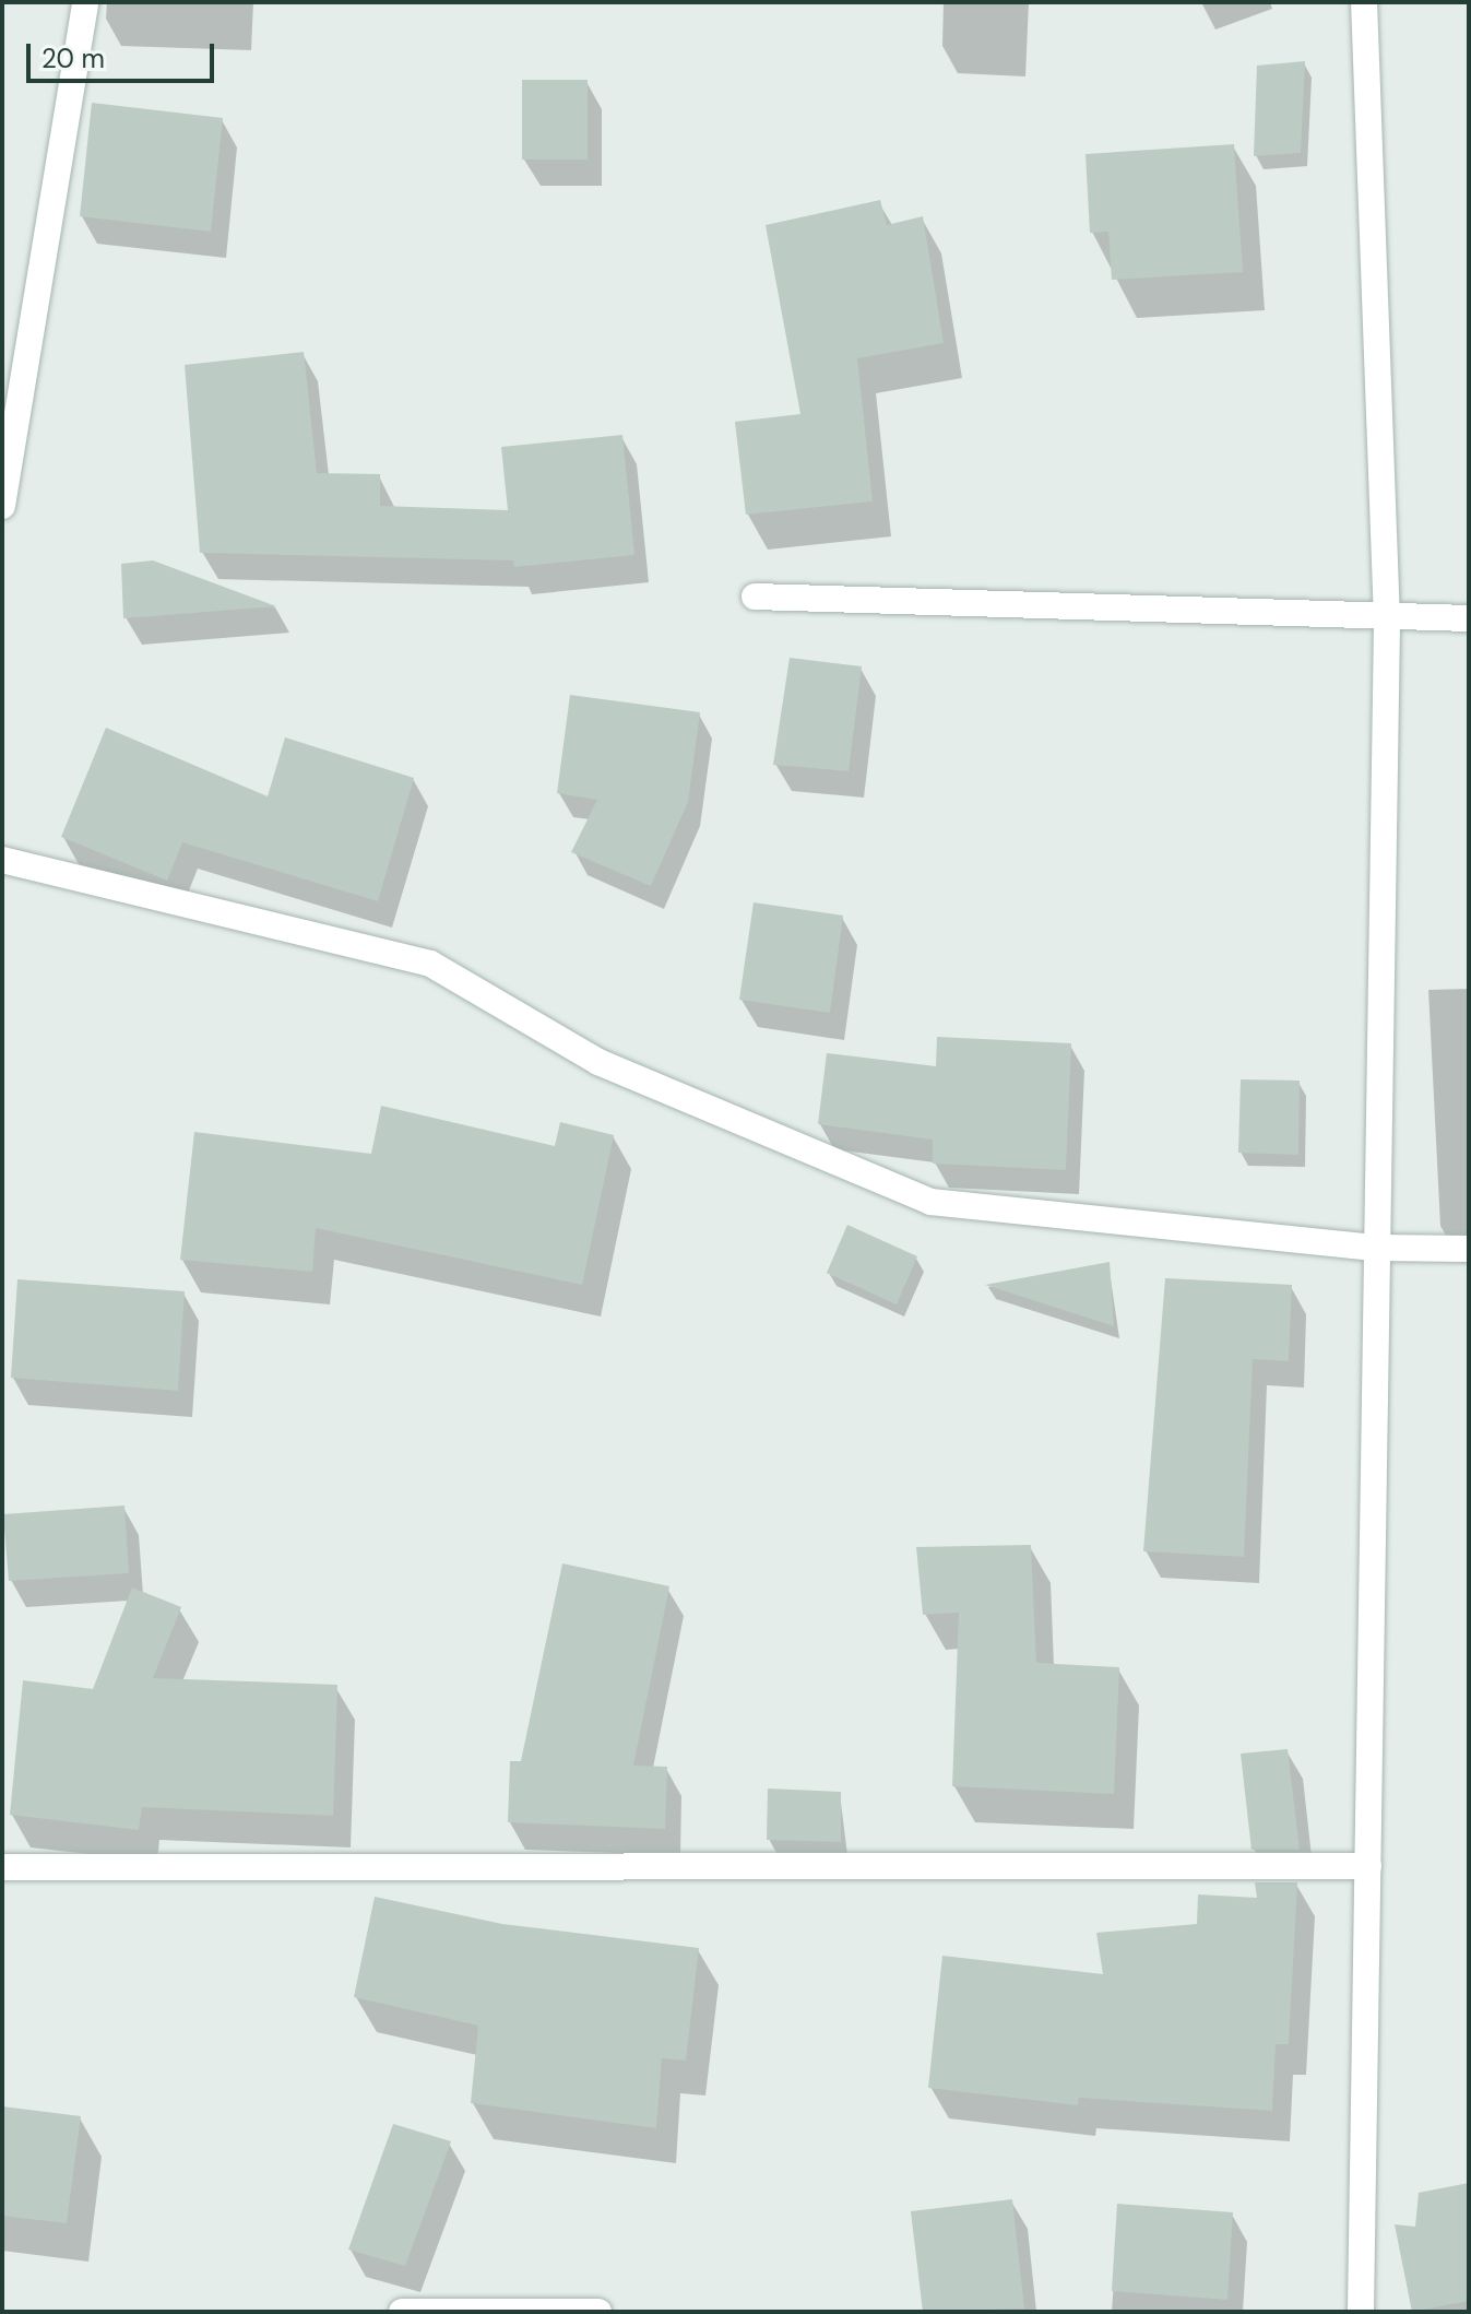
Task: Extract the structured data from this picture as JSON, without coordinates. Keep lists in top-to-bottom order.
{
  "scale_bar": "20 m"
}
